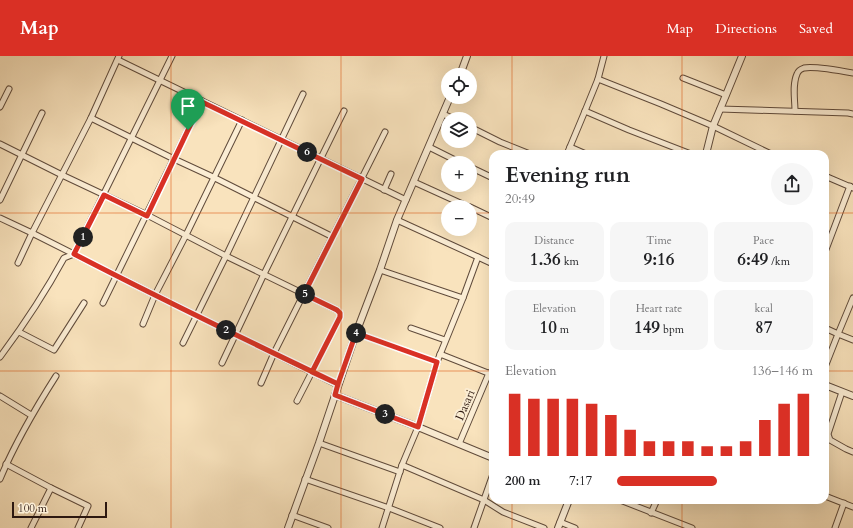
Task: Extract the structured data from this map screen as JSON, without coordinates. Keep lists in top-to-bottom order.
{
  "streets": {
    "street": ["Dasari"]
  },
  "scale_bar": "100 m",
  "page": {
    "header": "Map",
    "nav": ["Map", "Directions", "Saved"],
    "map_buttons": ["+", "−"],
    "pins": [
      "6",
      "1",
      "5",
      "2",
      "4",
      "3"
    ],
    "heading": ["Evening run", "20:49"],
    "stats": [
      ["Distance", "1.36 km"],
      ["Time", "9:16"],
      ["Pace", "6:49 /km"],
      ["Elevation", "10 m"],
      ["Heart rate", "149 bpm"],
      ["kcal", "87"]
    ],
    "chart": ["Elevation", "136–146 m"],
    "list": [
      {
        "name": "200 m",
        "note": "7:17"
      }
    ],
    "scale": "100 m"
  }
}
